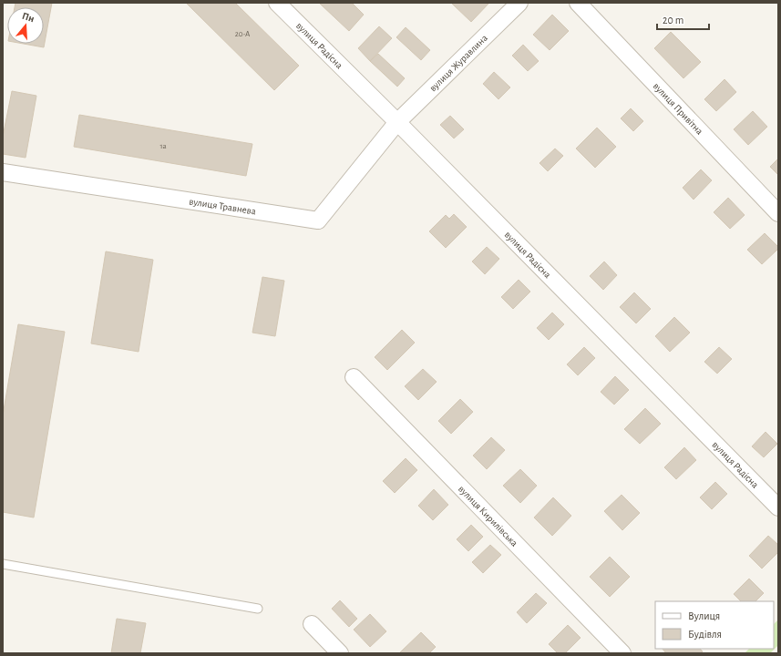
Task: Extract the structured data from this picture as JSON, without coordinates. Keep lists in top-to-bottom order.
{
  "streets": {
    "street": [
      "вулиця Радісна",
      "вулиця Журавлина",
      "вулиця Привітна",
      "вулиця Травнева",
      "вулиця Кирилівська"
    ]
  },
  "crossings": [
    ["вулиця Радісна", "вулиця Журавлина"],
    ["вулиця Радісна", "вулиця Травнева"],
    ["вулиця Журавлина", "вулиця Травнева"]
  ],
  "house_numbers": ["20-А", "1а"],
  "legend": ["Вулиця", "Будівля"],
  "scale_bar": "20 m",
  "north": "top"
}
